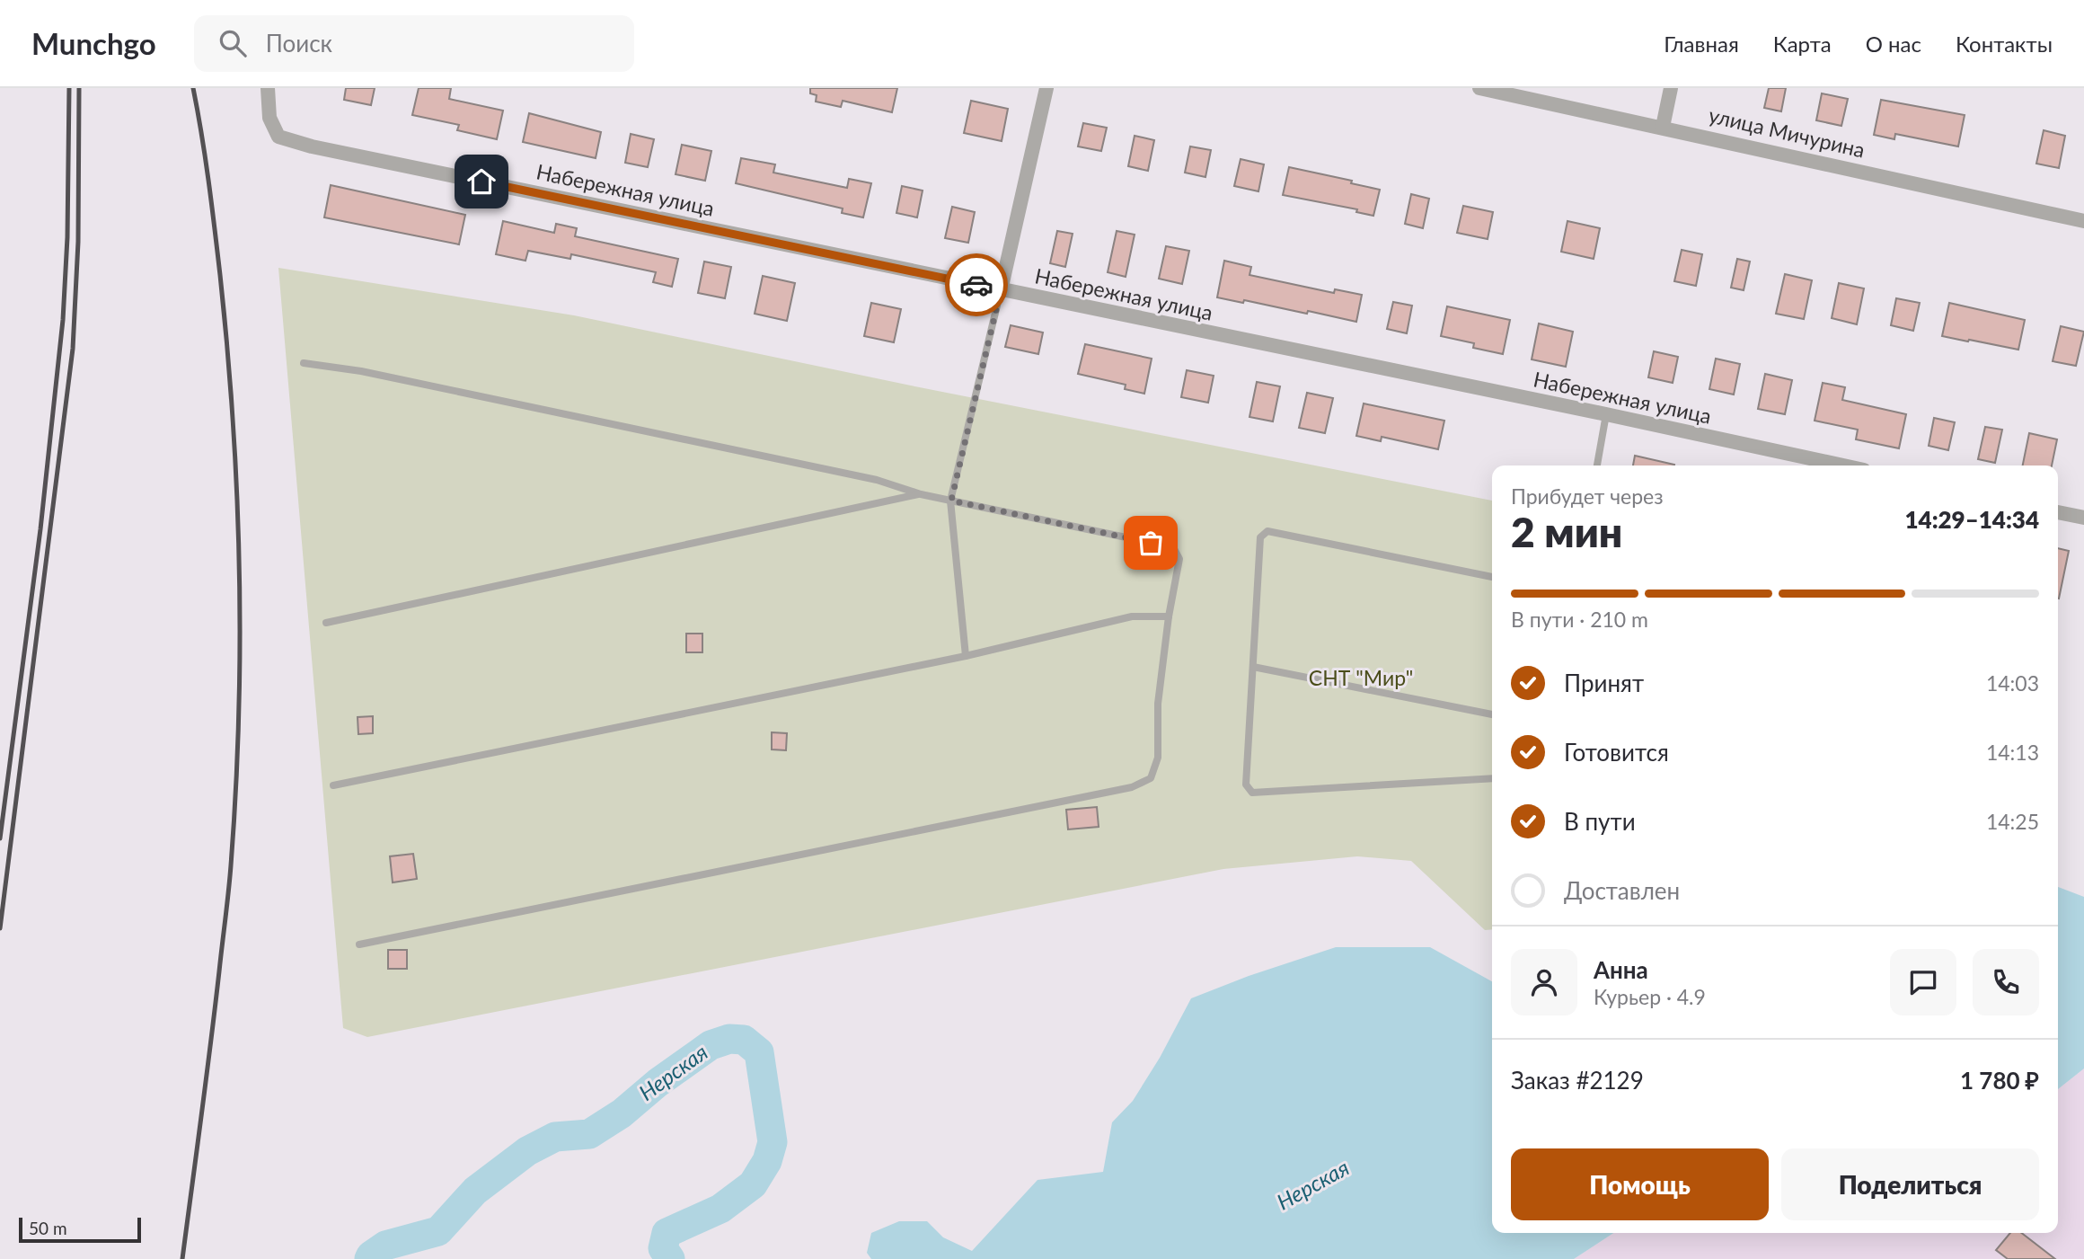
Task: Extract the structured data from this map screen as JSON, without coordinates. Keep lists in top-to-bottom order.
{
  "streets": {
    "street": ["улица Мичурина", "Набережная улица"]
  },
  "water": ["Нерская"],
  "parks": ["СНТ \"Мир\""],
  "scale_bar": "50 m",
  "page": {
    "header": "Munchgo",
    "search": "Поиск",
    "nav": [
      "Главная",
      "Карта",
      "О нас",
      "Контакты"
    ],
    "heading": ["2 мин", "Прибудет через", "14:29–14:34"],
    "panel": [
      "Анна",
      "Курьер · 4.9",
      "Заказ #2129",
      "1 780 ₽"
    ],
    "bar": "В пути · 210 m",
    "list": [
      ["Принят", "14:03"],
      ["Готовится", "14:13"],
      ["В пути", "14:25"],
      "Доставлен"
    ],
    "buttons": ["Помощь", "Поделиться"],
    "scale": "50 m"
  }
}
